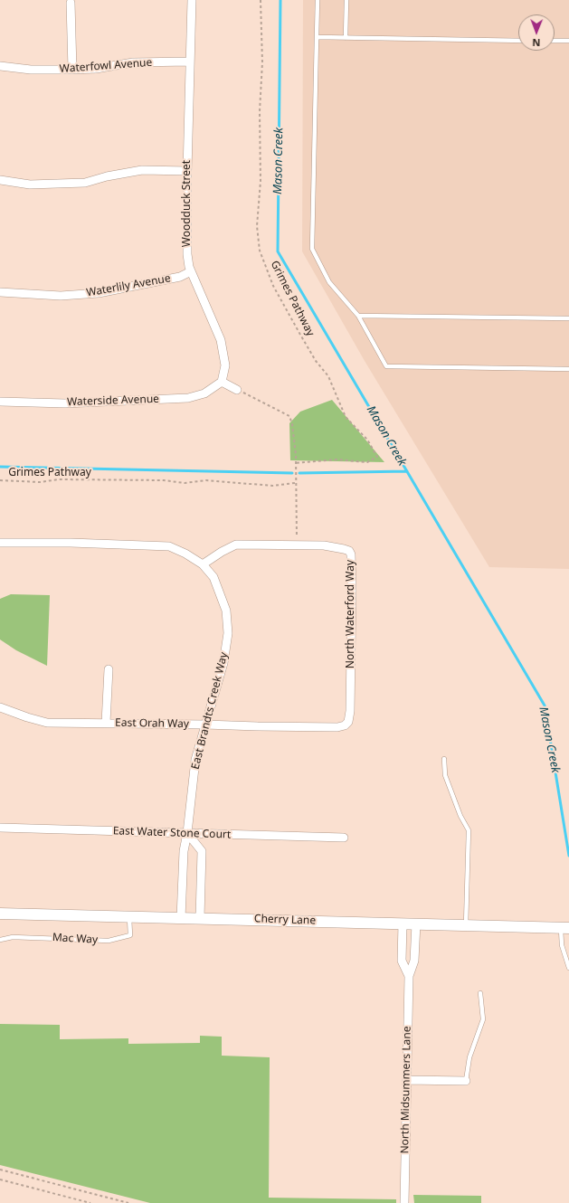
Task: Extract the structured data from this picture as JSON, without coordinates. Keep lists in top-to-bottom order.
{
  "streets": {
    "main road": ["Cherry Lane"],
    "street": [
      "Waterfowl Avenue",
      "Woodduck Street",
      "Waterlily Avenue",
      "Waterside Avenue",
      "North Waterford Way",
      "East Brandts Creek Way",
      "East Orah Way",
      "East Water Stone Court",
      "North Midsummers Lane"
    ],
    "lane": ["Mac Way"],
    "path": ["Grimes Pathway"]
  },
  "crossings": [
    ["Waterfowl Avenue", "Woodduck Street"],
    ["Woodduck Street", "Waterlily Avenue"],
    ["Woodduck Street", "Waterside Avenue"],
    ["North Waterford Way", "East Brandts Creek Way"],
    ["North Waterford Way", "East Orah Way"],
    ["East Brandts Creek Way", "East Orah Way"],
    ["East Brandts Creek Way", "East Water Stone Court"],
    ["East Brandts Creek Way", "Cherry Lane"],
    ["Cherry Lane", "Mac Way"],
    ["Cherry Lane", "North Midsummers Lane"]
  ],
  "water": ["Mason Creek"],
  "north": "bottom"
}
